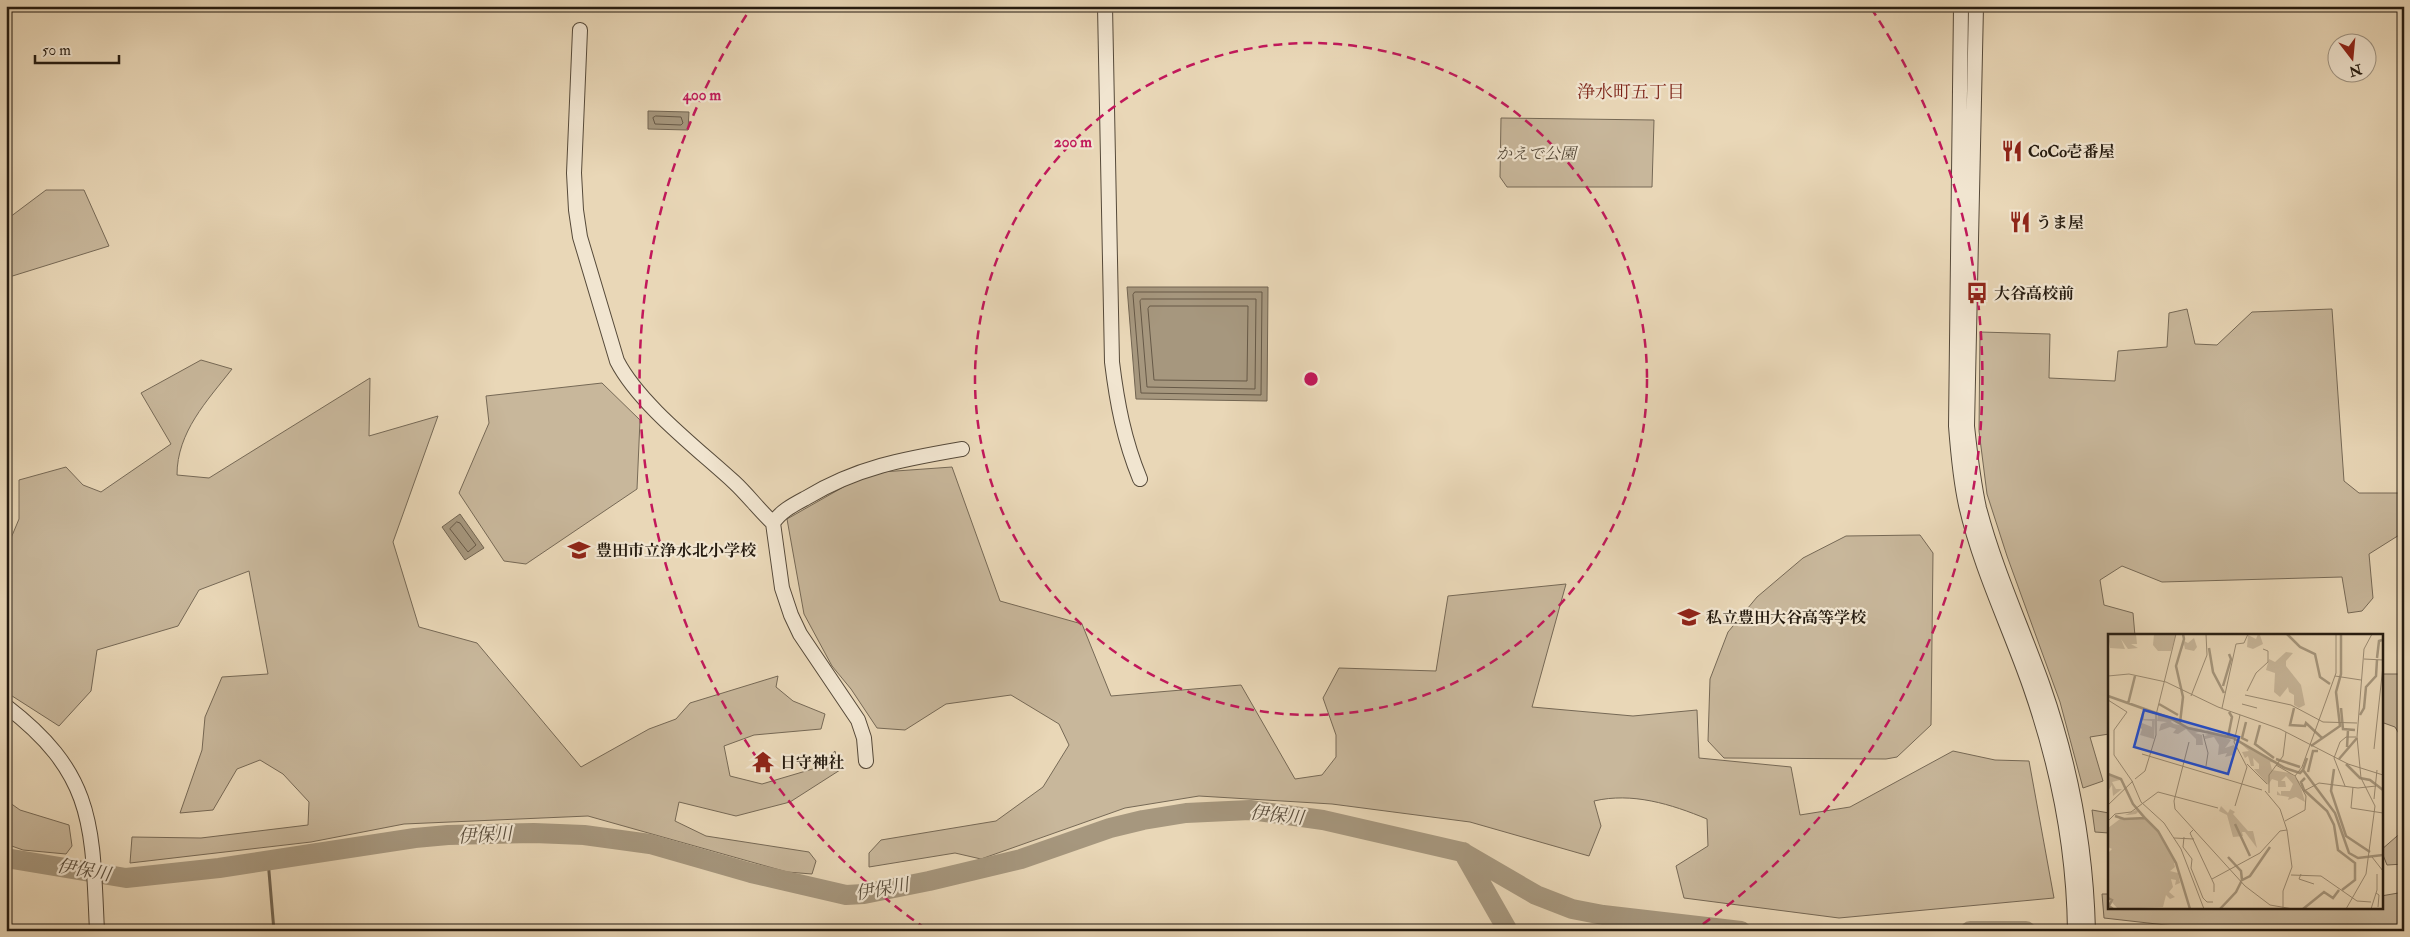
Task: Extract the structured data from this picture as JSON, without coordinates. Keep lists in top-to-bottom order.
{
  "districts": ["浄水町五丁目"],
  "water": ["伊保川"],
  "parks": ["かえで公園"],
  "places": {
    "restaurant": ["CoCo壱番屋", "うま屋"],
    "bus stop": ["大谷高校前"],
    "school or university": ["豊田市立浄水北小学校", "私立豊田大谷高等学校"],
    "temple": ["日守神社"]
  },
  "scale_bar": "50 m",
  "north": "bottom",
  "rings": ["400 m", "200 m"]
}
